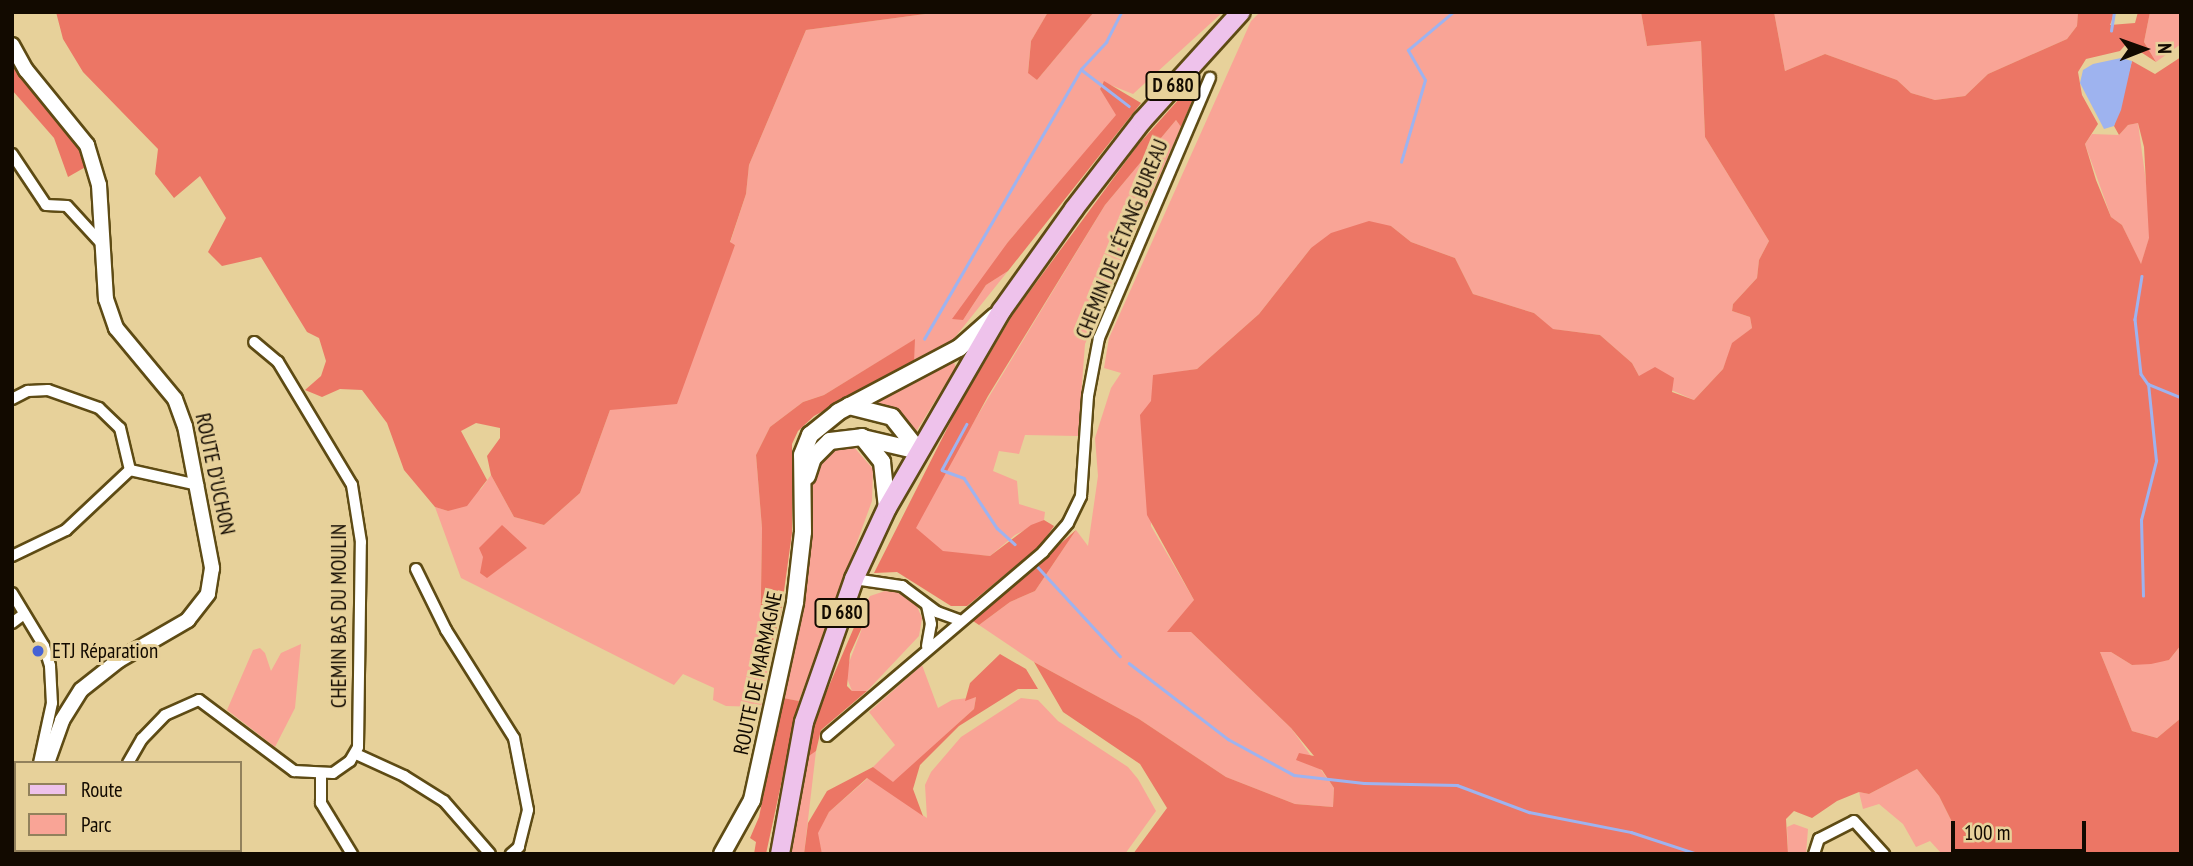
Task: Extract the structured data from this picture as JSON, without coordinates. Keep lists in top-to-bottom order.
{
  "streets": {
    "main road": ["D 680", "ROUTE DE MARMAGNE"],
    "street": ["CHEMIN DE L'ÉTANG BUREAU", "ROUTE D'UCHON", "CHEMIN BAS DU MOULIN"]
  },
  "crossings": [
    ["D 680", "ROUTE DE MARMAGNE"]
  ],
  "places": ["ETJ Réparation"],
  "legend": ["Route", "Parc"],
  "scale_bar": "100 m",
  "north": "right"
}
